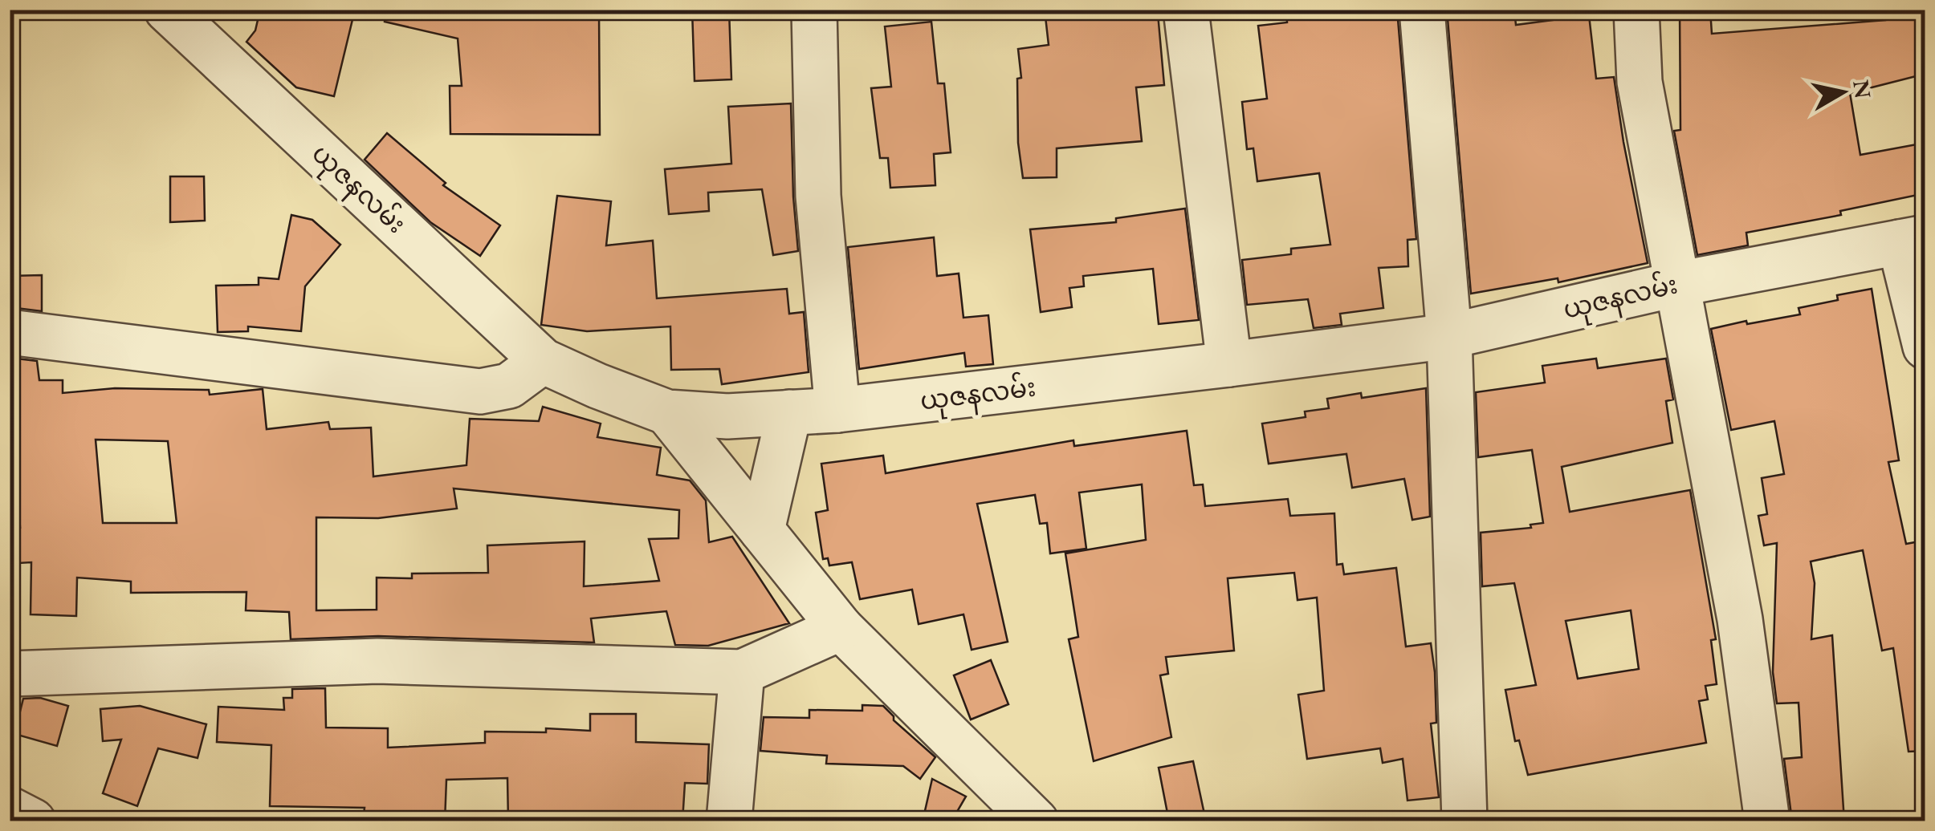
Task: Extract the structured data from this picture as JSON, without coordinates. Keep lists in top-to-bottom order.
{
  "streets": {
    "street": ["ယုဇနလမ်း"]
  },
  "north": "right"
}
